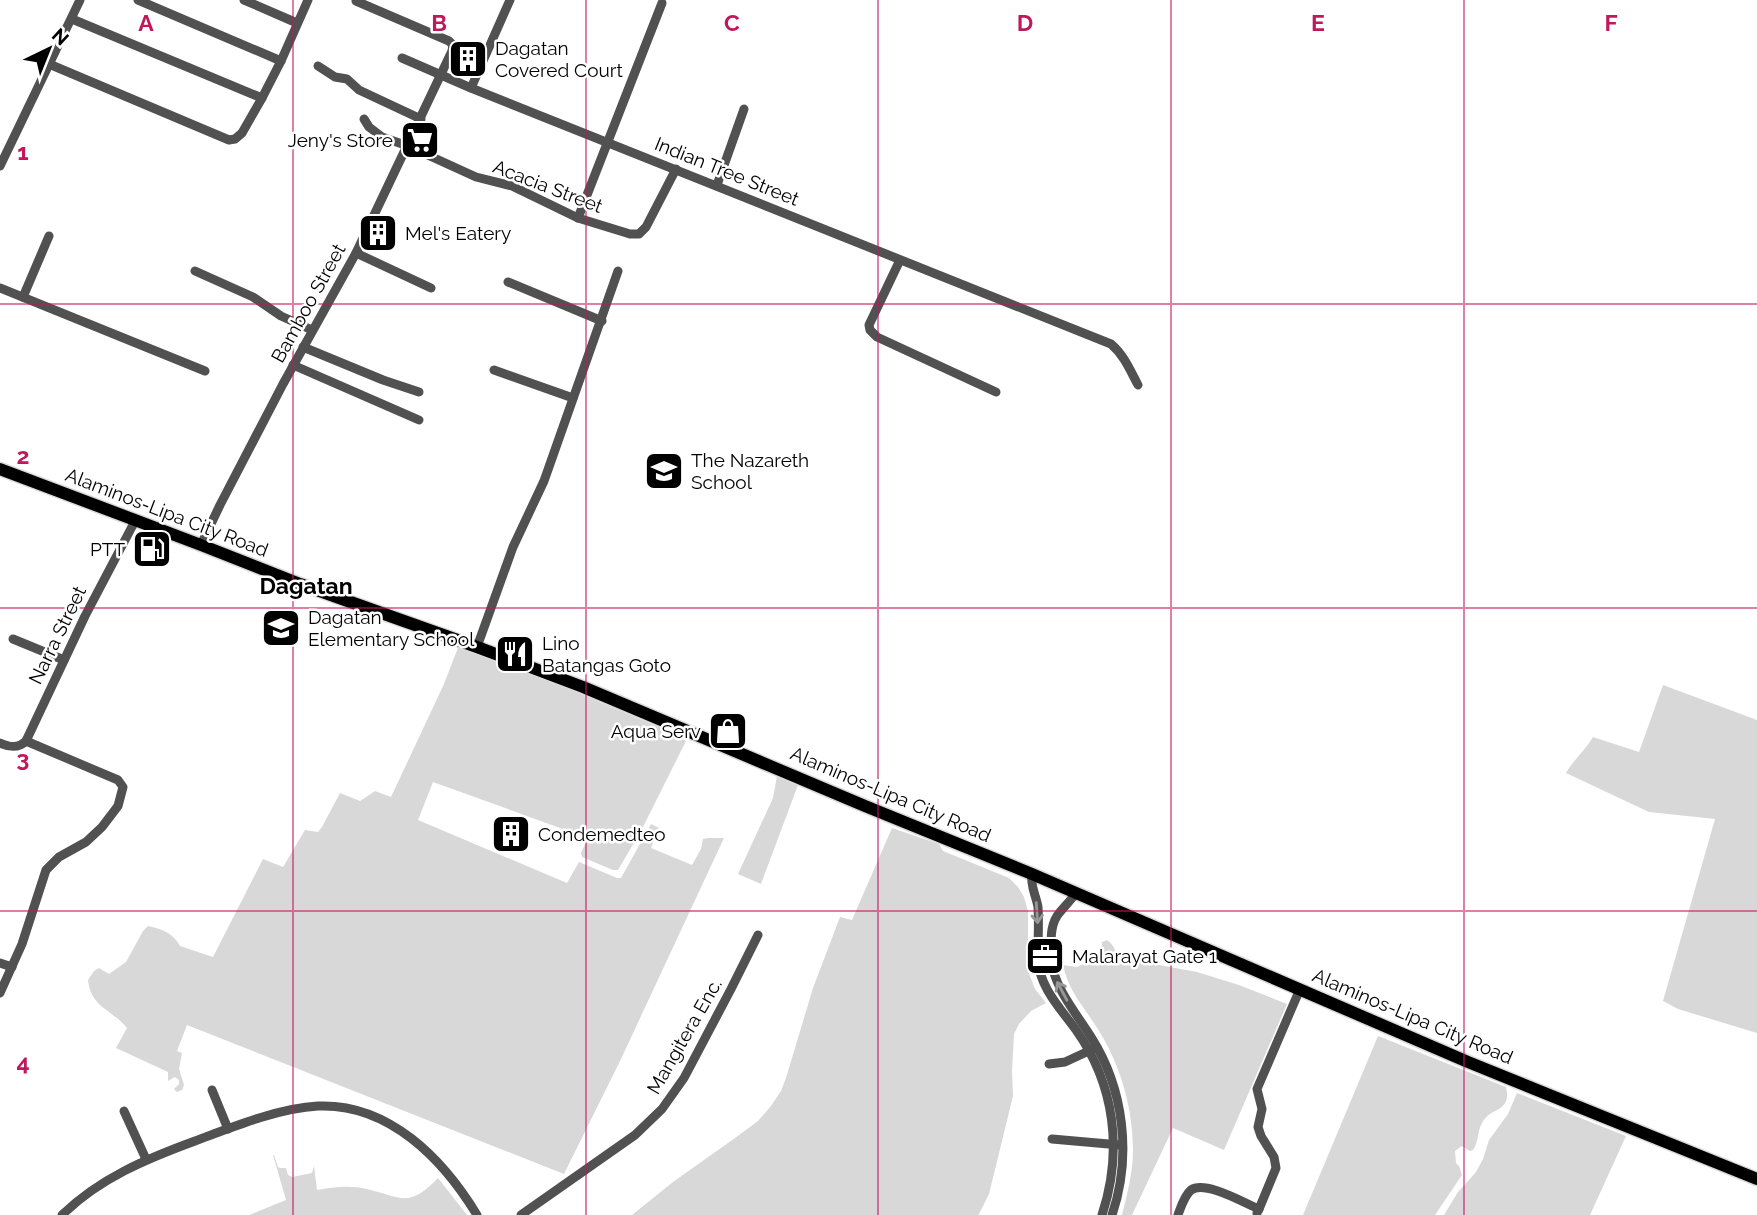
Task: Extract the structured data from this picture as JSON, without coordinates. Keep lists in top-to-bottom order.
{
  "streets": {
    "main road": ["Alaminos-Lipa City Road"],
    "street": [
      "Indian Tree Street",
      "Acacia Street",
      "Bamboo Street",
      "Narra Street",
      "Mangitera Enc."
    ]
  },
  "crossings": [
    ["Indian Tree Street", "Acacia Street"],
    ["Indian Tree Street", "Bamboo Street"],
    ["Acacia Street", "Bamboo Street"],
    ["Bamboo Street", "Alaminos-Lipa City Road"],
    ["Alaminos-Lipa City Road", "Narra Street"]
  ],
  "districts": ["Dagatan"],
  "places": {
    "building": ["Dagatan Covered Court", "Mel's Eatery", "Condemedteo"],
    "supermarket": ["Jeny's Store"],
    "school or university": ["The Nazareth School", "Dagatan Elementary School"],
    "fuel station": ["PTT"],
    "restaurant": ["Lino Batangas Goto"],
    "shop": ["Aqua Serv"],
    "office": ["Malarayat Gate 1"]
  },
  "north": "top right",
  "grid": {
    "columns": [
      "A",
      "B",
      "C",
      "D",
      "E",
      "F"
    ],
    "rows": [
      "1",
      "2",
      "3",
      "4"
    ]
  }
}
